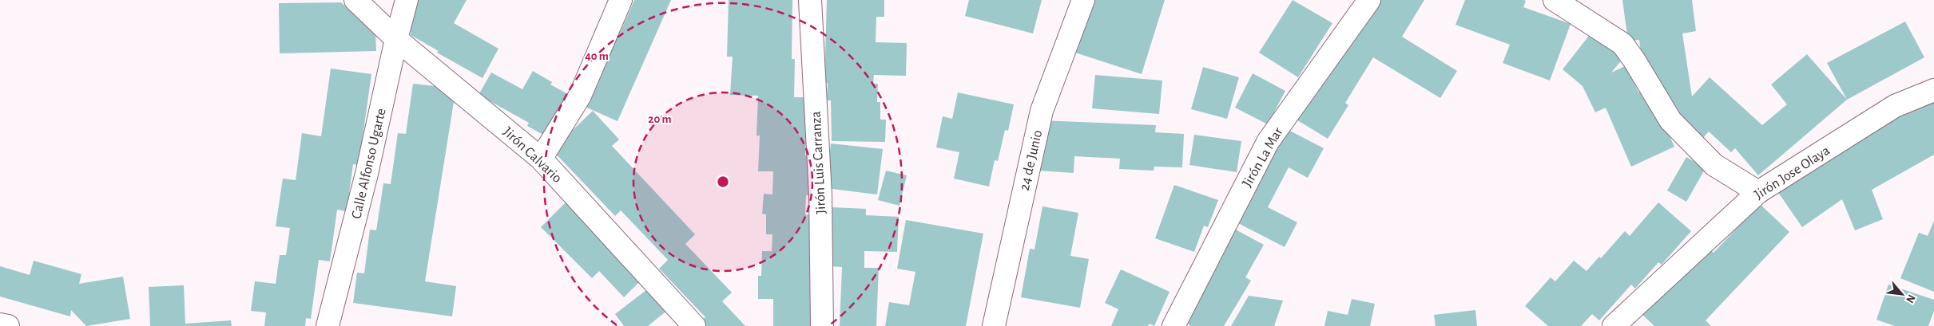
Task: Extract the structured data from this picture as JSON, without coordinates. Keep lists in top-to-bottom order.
{
  "streets": {
    "street": [
      "Jirón Calvario",
      "Jirón La Mar",
      "24 de Junio",
      "Jirón Luis Carranza",
      "Calle Alfonso Ugarte",
      "Jirón Jose Olaya"
    ]
  },
  "crossings": [
    ["Jirón Calvario", "Calle Alfonso Ugarte"]
  ],
  "north": "bottom right",
  "rings": ["40 m", "20 m"]
}
